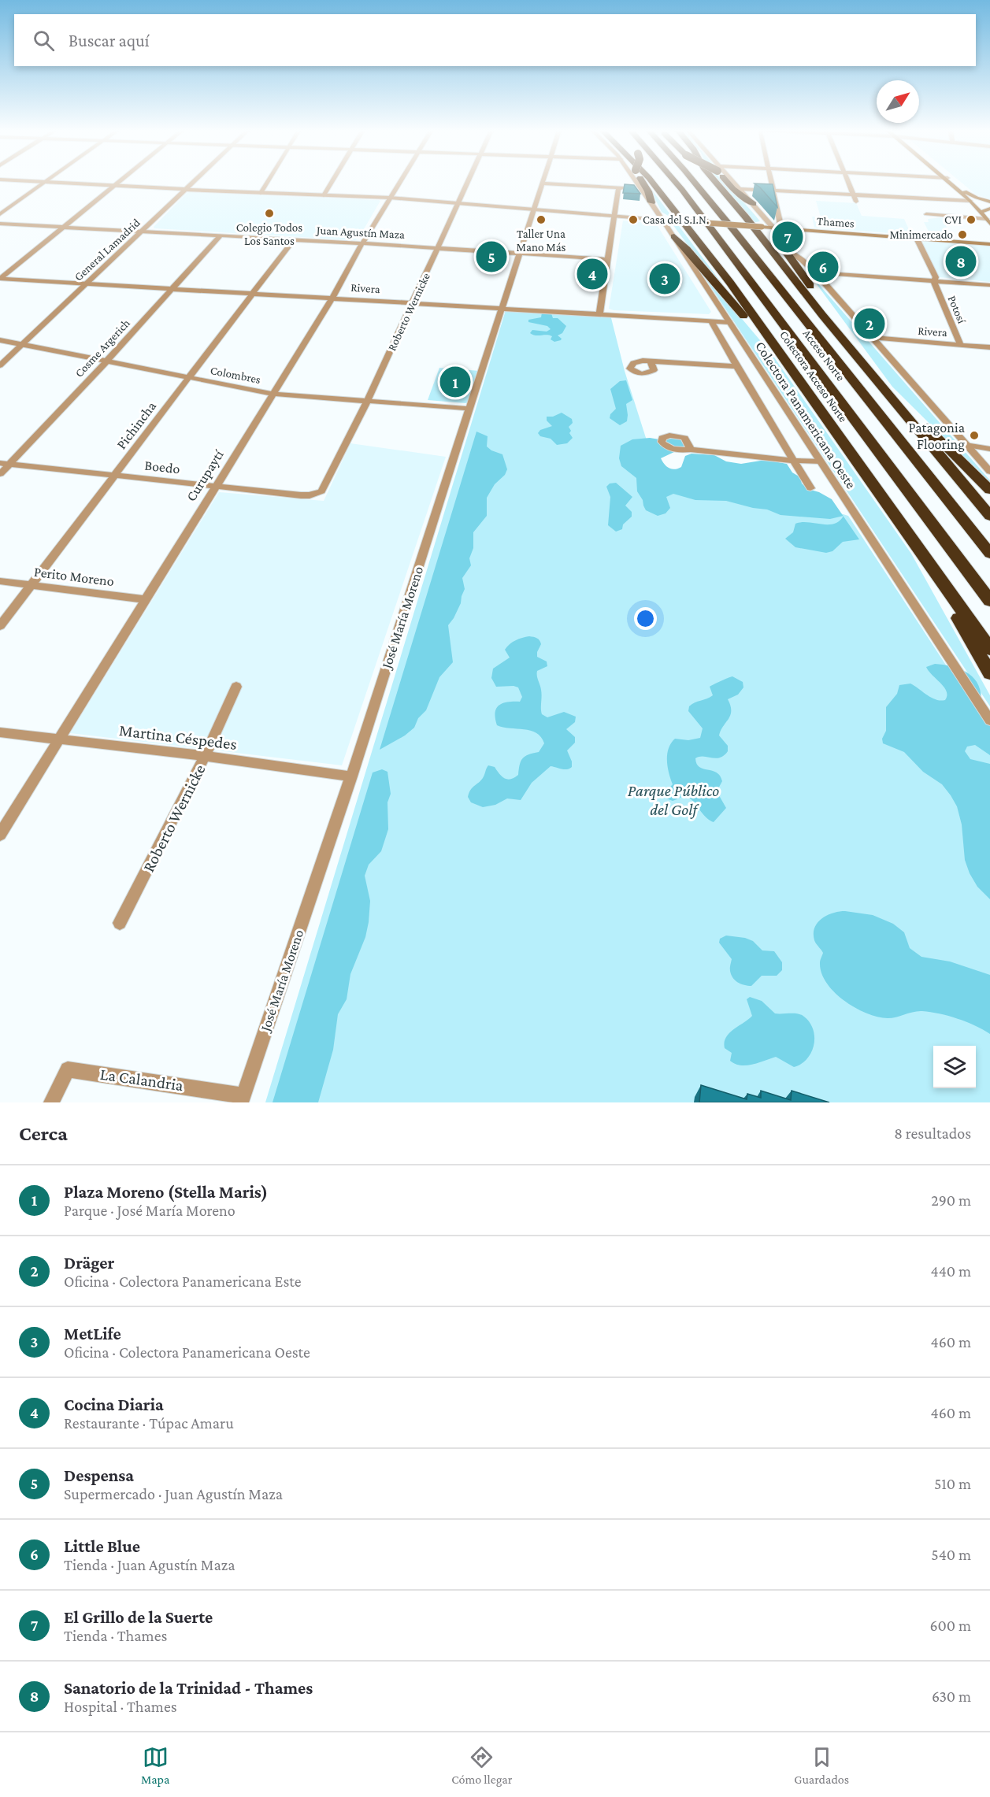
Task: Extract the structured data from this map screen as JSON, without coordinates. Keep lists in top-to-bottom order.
{
  "streets": {
    "highway": ["Acceso Norte", "Colectora Acceso Norte"],
    "main road": ["Thames"],
    "street": [
      "Juan Agustín Maza",
      "General Lamadrid",
      "Rivera",
      "Potosí",
      "Roberto Wernicke",
      "Cosme Argerich",
      "Colombres",
      "Colectora Panamericana Oeste",
      "Pichincha",
      "Boedo",
      "Curupaytí",
      "Perito Moreno",
      "José María Moreno",
      "Martina Céspedes",
      "La Calandria"
    ]
  },
  "crossings": [
    ["Thames", "General Lamadrid"],
    ["Thames", "Potosí"],
    ["Thames", "Roberto Wernicke"],
    ["Thames", "Colectora Panamericana Oeste"],
    ["Thames", "Curupaytí"],
    ["Thames", "José María Moreno"],
    ["Juan Agustín Maza", "General Lamadrid"],
    ["Juan Agustín Maza", "Roberto Wernicke"],
    ["Juan Agustín Maza", "Cosme Argerich"],
    ["Juan Agustín Maza", "Pichincha"],
    ["Juan Agustín Maza", "Curupaytí"],
    ["Juan Agustín Maza", "José María Moreno"],
    ["General Lamadrid", "Rivera"],
    ["General Lamadrid", "Colombres"],
    ["Rivera", "Potosí"],
    ["Rivera", "Roberto Wernicke"],
    ["Rivera", "Cosme Argerich"],
    ["Rivera", "Colectora Panamericana Oeste"],
    ["Rivera", "Pichincha"],
    ["Rivera", "Curupaytí"],
    ["Rivera", "José María Moreno"],
    ["Roberto Wernicke", "Colombres"],
    ["Roberto Wernicke", "Boedo"],
    ["Roberto Wernicke", "Martina Céspedes"],
    ["Cosme Argerich", "Colombres"],
    ["Cosme Argerich", "Boedo"],
    ["Colombres", "Pichincha"],
    ["Colombres", "Curupaytí"],
    ["Colombres", "José María Moreno"],
    ["Pichincha", "Boedo"],
    ["Pichincha", "Perito Moreno"],
    ["Boedo", "Curupaytí"],
    ["Curupaytí", "Perito Moreno"],
    ["Curupaytí", "Martina Céspedes"],
    ["José María Moreno", "Martina Céspedes"],
    ["José María Moreno", "La Calandria"]
  ],
  "parks": ["Parque Público del Golf"],
  "places": [
    "Colegio Todos Los Santos",
    "Taller Una Mano Más",
    "Casa del S.I.N.",
    "CVI",
    "Minimercado",
    "Patagonia Flooring"
  ],
  "north": "top right",
  "page": {
    "search": "Buscar aquí",
    "pins": [
      "7",
      "5",
      "8",
      "6",
      "4",
      "3",
      "2",
      "1"
    ],
    "heading": ["Cerca", "8 resultados"],
    "list": [
      {
        "mark": "1",
        "name": "Plaza Moreno (Stella Maris)",
        "note": "Parque · José María Moreno",
        "value": "290 m"
      },
      {
        "mark": "2",
        "name": "Dräger",
        "note": "Oficina · Colectora Panamericana Este",
        "value": "440 m"
      },
      {
        "mark": "3",
        "name": "MetLife",
        "note": "Oficina · Colectora Panamericana Oeste",
        "value": "460 m"
      },
      {
        "mark": "4",
        "name": "Cocina Diaria",
        "note": "Restaurante · Túpac Amaru",
        "value": "460 m"
      },
      {
        "mark": "5",
        "name": "Despensa",
        "note": "Supermercado · Juan Agustín Maza",
        "value": "510 m"
      },
      {
        "mark": "6",
        "name": "Little Blue",
        "note": "Tienda · Juan Agustín Maza",
        "value": "540 m"
      },
      {
        "mark": "7",
        "name": "El Grillo de la Suerte",
        "note": "Tienda · Thames",
        "value": "600 m"
      },
      {
        "mark": "8",
        "name": "Sanatorio de la Trinidad - Thames",
        "note": "Hospital · Thames",
        "value": "630 m"
      }
    ],
    "nav": ["Mapa", "Cómo llegar", "Guardados"]
  }
}
